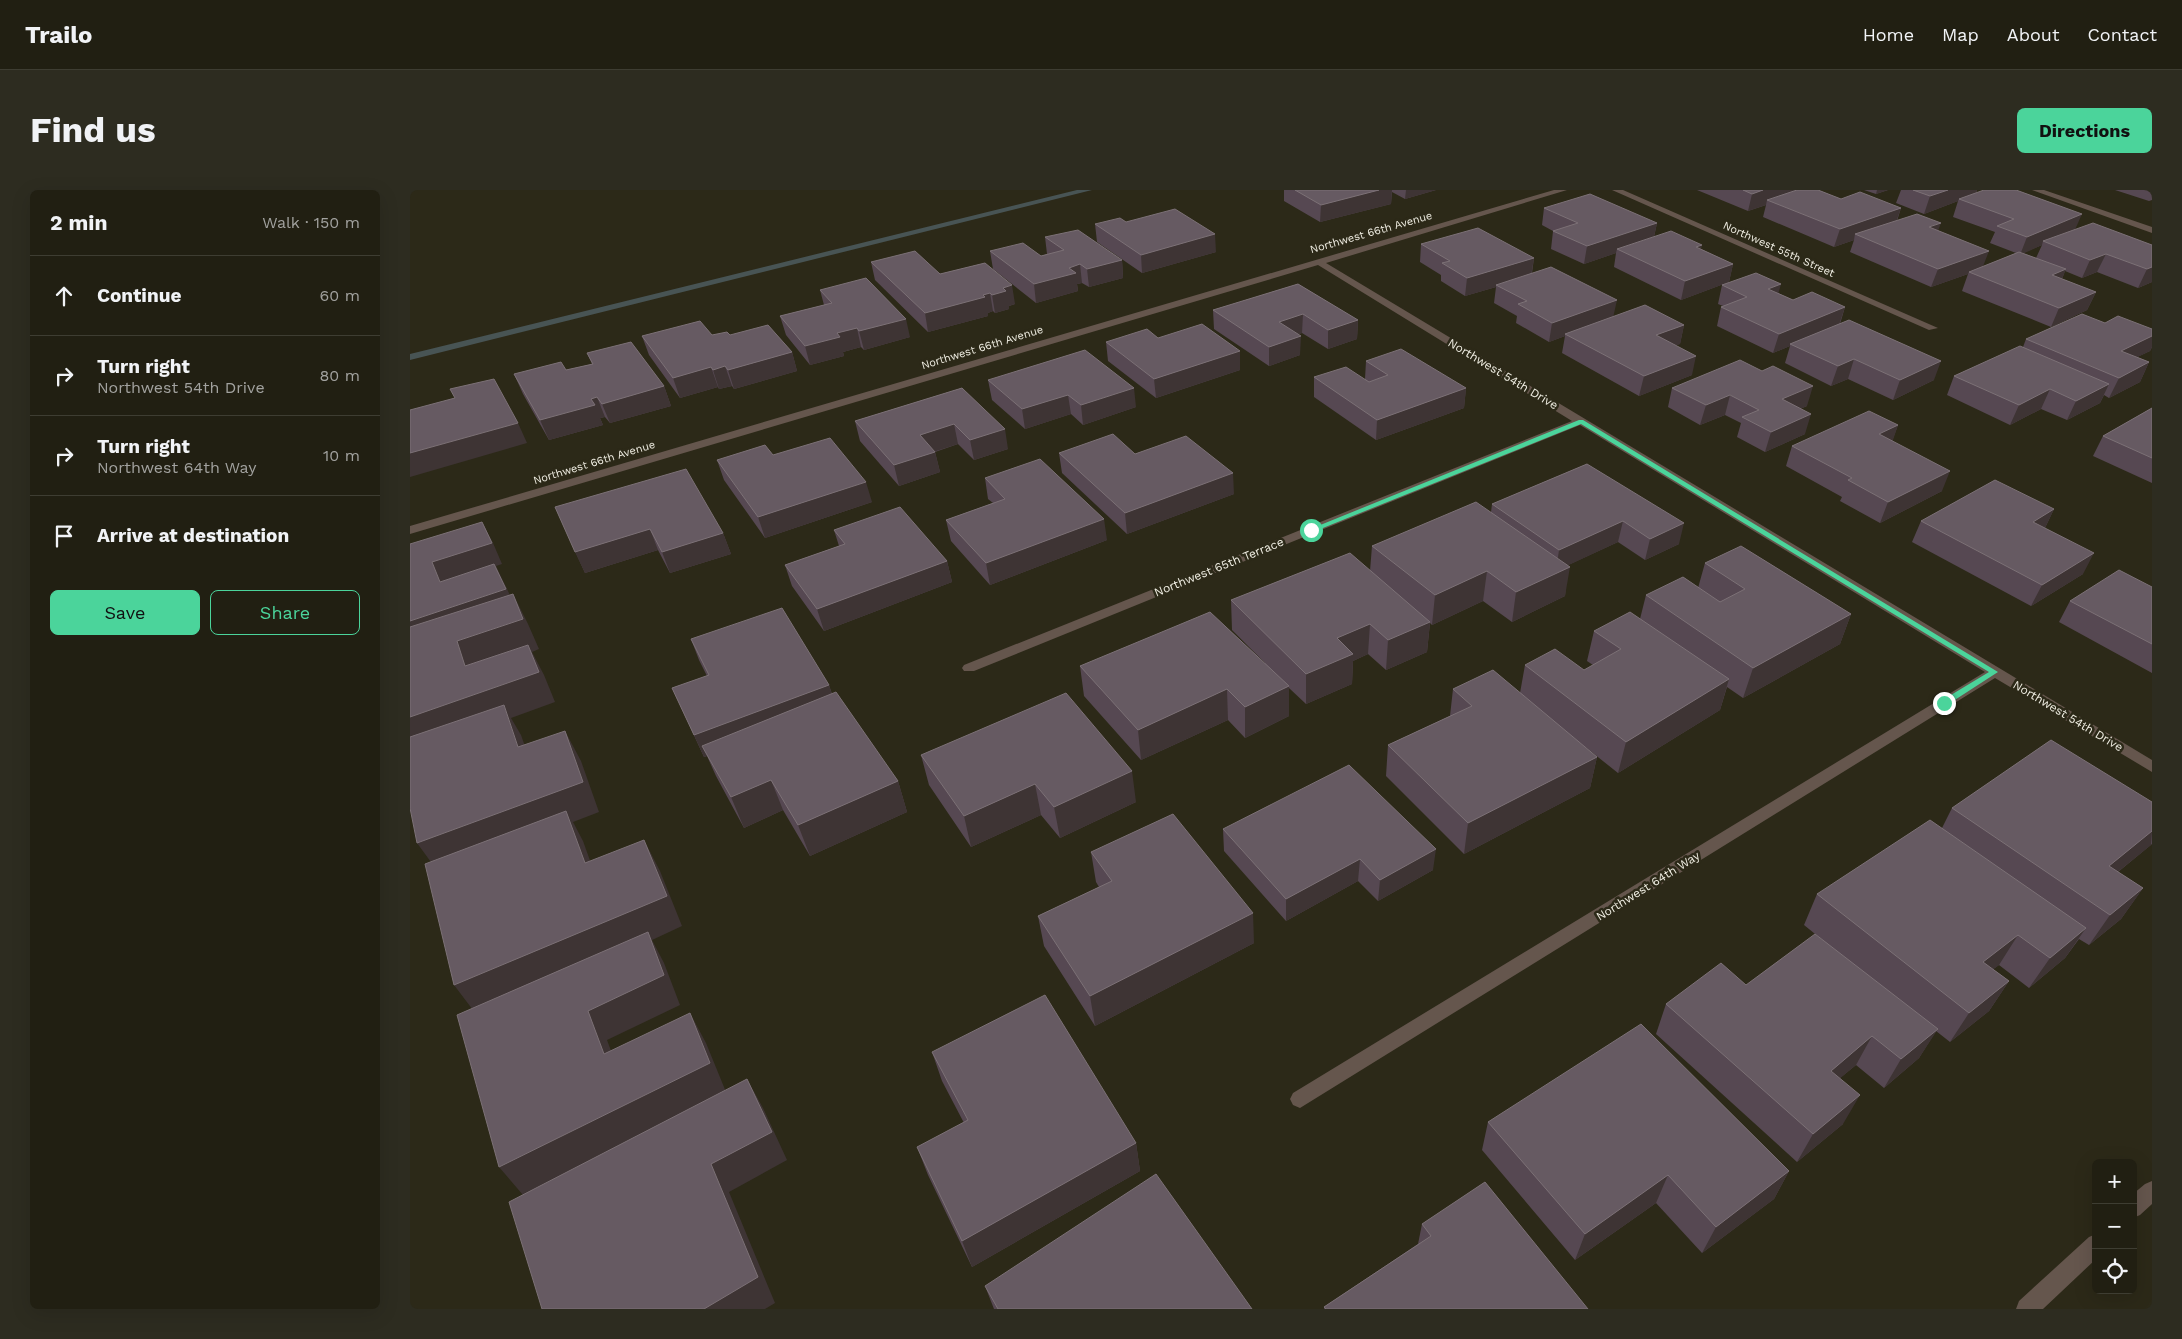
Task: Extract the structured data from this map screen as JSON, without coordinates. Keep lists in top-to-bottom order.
{
  "streets": {
    "street": [
      "Northwest 66th Avenue",
      "Northwest 55th Street",
      "Northwest 54th Drive",
      "Northwest 65th Terrace",
      "Northwest 64th Way"
    ]
  },
  "crossings": [
    ["Northwest 66th Avenue", "Northwest 54th Drive"],
    ["Northwest 54th Drive", "Northwest 65th Terrace"],
    ["Northwest 54th Drive", "Northwest 64th Way"]
  ],
  "page": {
    "header": "Trailo",
    "nav": [
      "Home",
      "Map",
      "About",
      "Contact"
    ],
    "buttons": [
      "Directions",
      ["Save", "Share"]
    ],
    "title": "Find us",
    "heading": ["2 min", "Walk · 150 m"],
    "list": [
      ["Continue", "60 m"],
      ["Turn right", "Northwest 54th Drive", "80 m"],
      ["Turn right", "Northwest 64th Way", "10 m"],
      "Arrive at destination"
    ],
    "map_buttons": ["+", "−"]
  }
}
